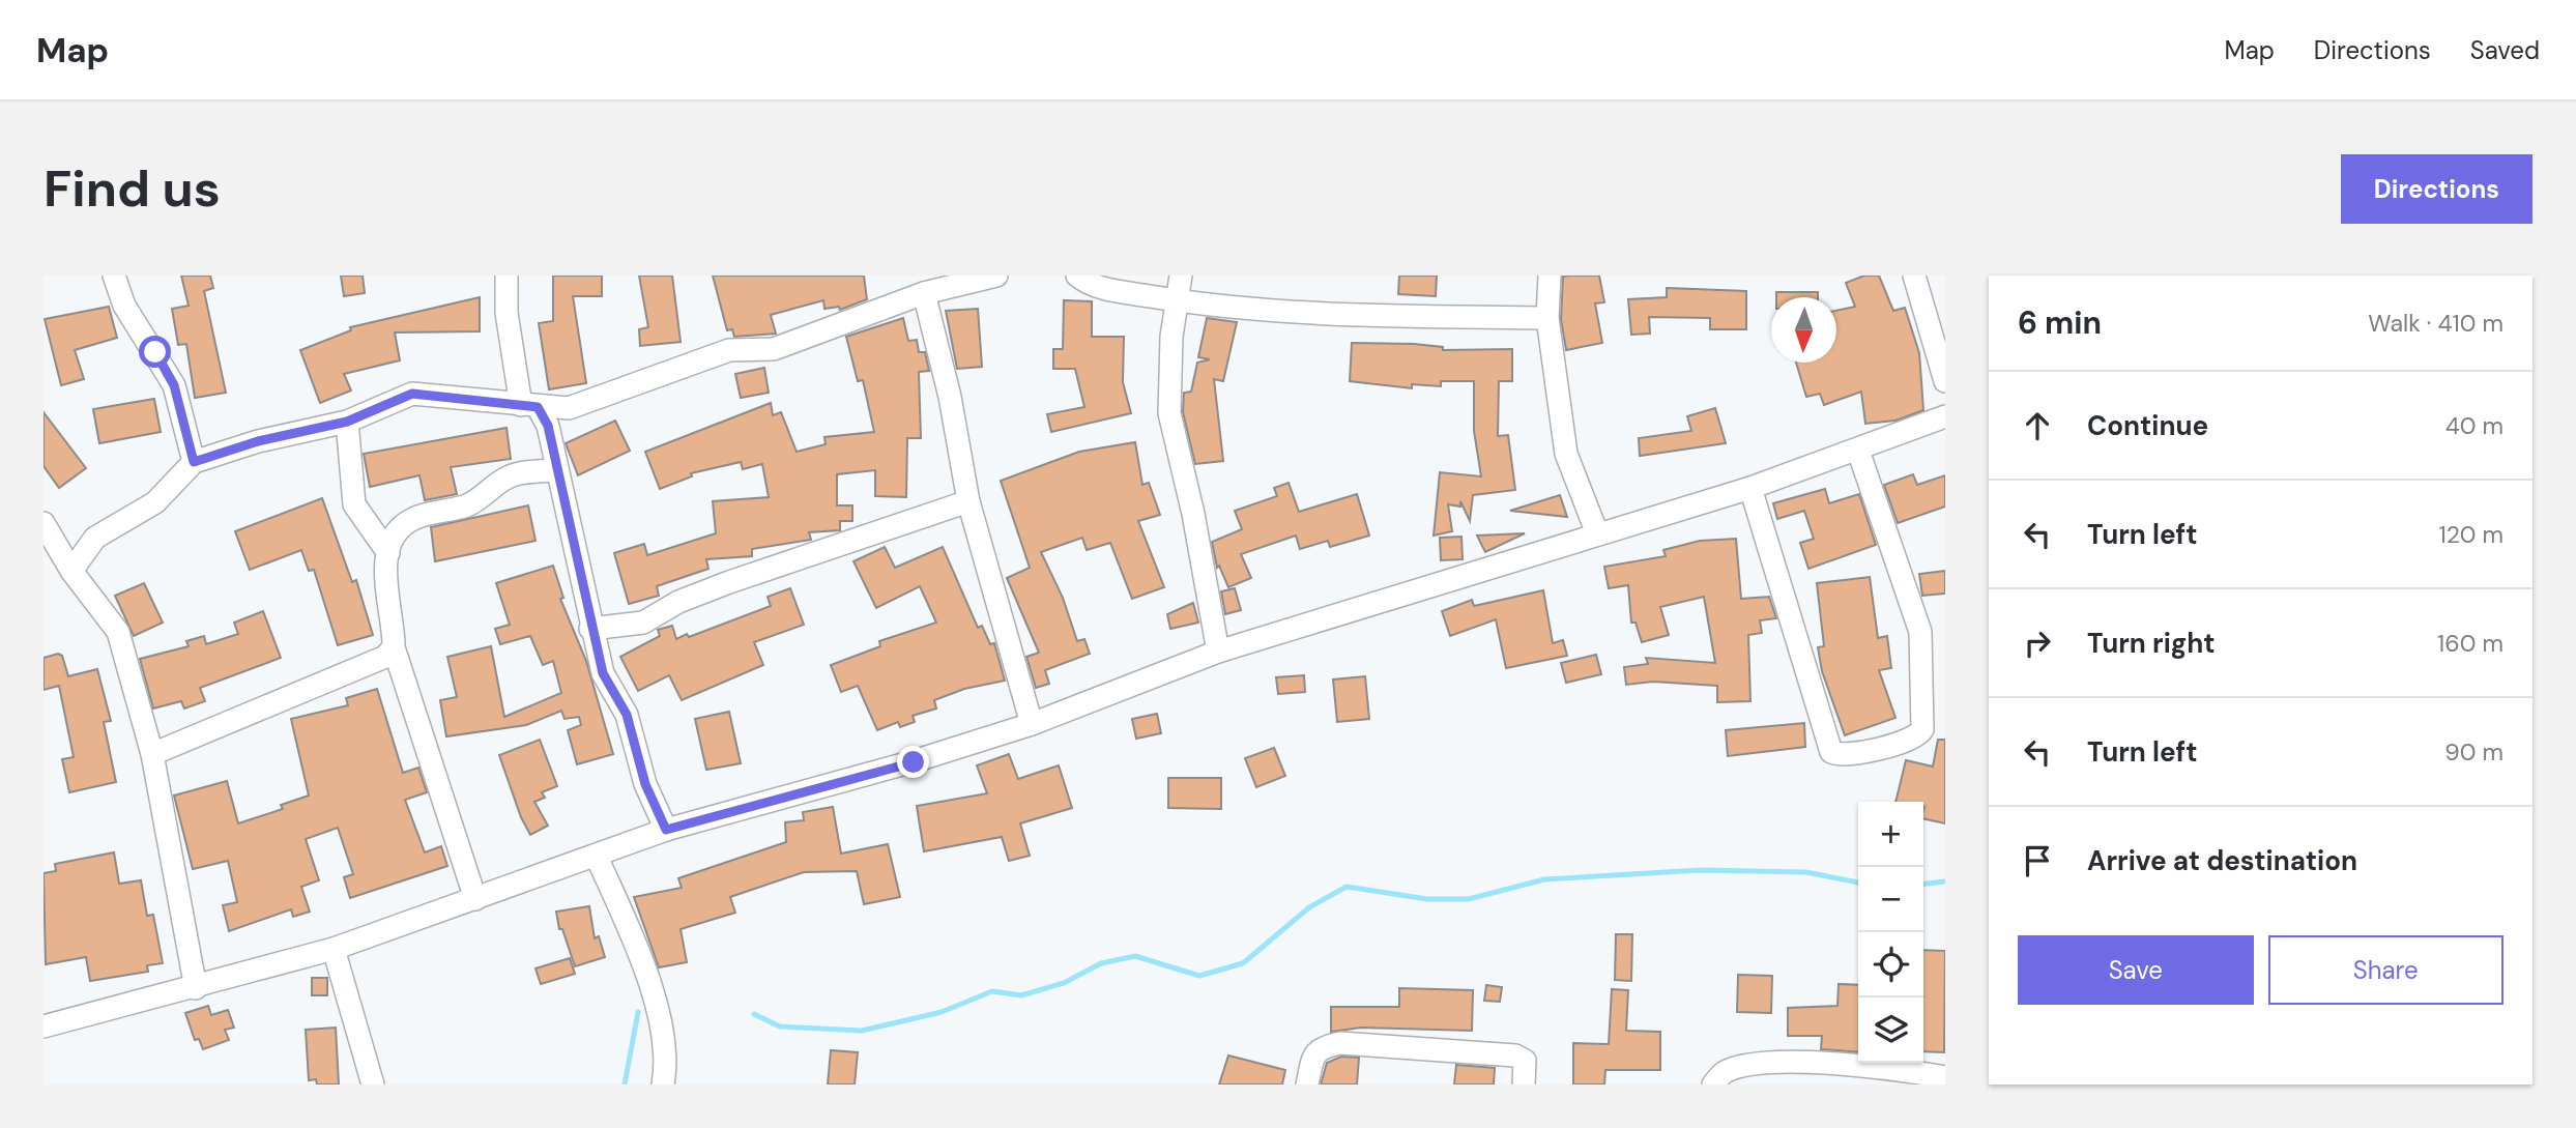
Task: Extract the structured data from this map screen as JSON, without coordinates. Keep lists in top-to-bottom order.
{
  "north": "bottom",
  "page": {
    "header": "Map",
    "nav": ["Map", "Directions", "Saved"],
    "buttons": [
      "Directions",
      ["Save", "Share"]
    ],
    "title": "Find us",
    "heading": ["6 min", "Walk · 410 m"],
    "list": [
      ["Continue", "40 m"],
      ["Turn left", "120 m"],
      ["Turn right", "160 m"],
      ["Turn left", "90 m"],
      "Arrive at destination"
    ],
    "map_buttons": ["+", "−"]
  }
}
